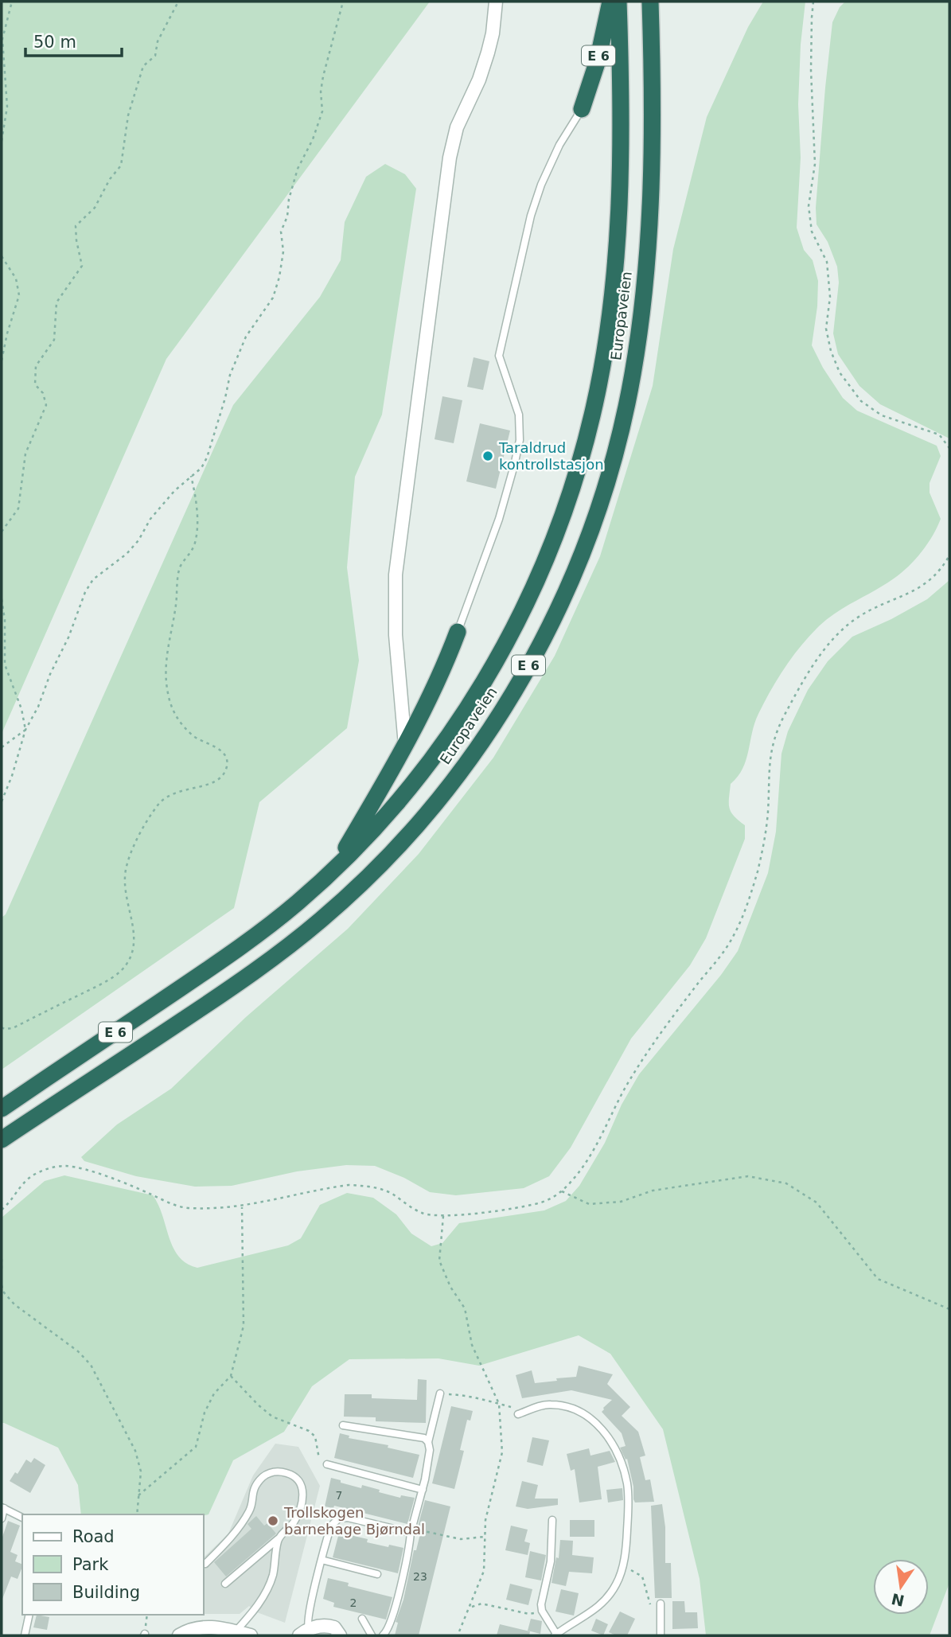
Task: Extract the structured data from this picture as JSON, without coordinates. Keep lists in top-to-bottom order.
{
  "streets": {
    "highway": ["E 6", "Europaveien"]
  },
  "crossings": [
    ["E 6", "Europaveien"]
  ],
  "places": ["Taraldrud kontrollstasjon", "Trollskogen barnehage Bjørndal"],
  "house_numbers": ["7", "23", "2"],
  "legend": ["Road", "Park", "Building"],
  "scale_bar": "50 m",
  "north": "bottom"
}
